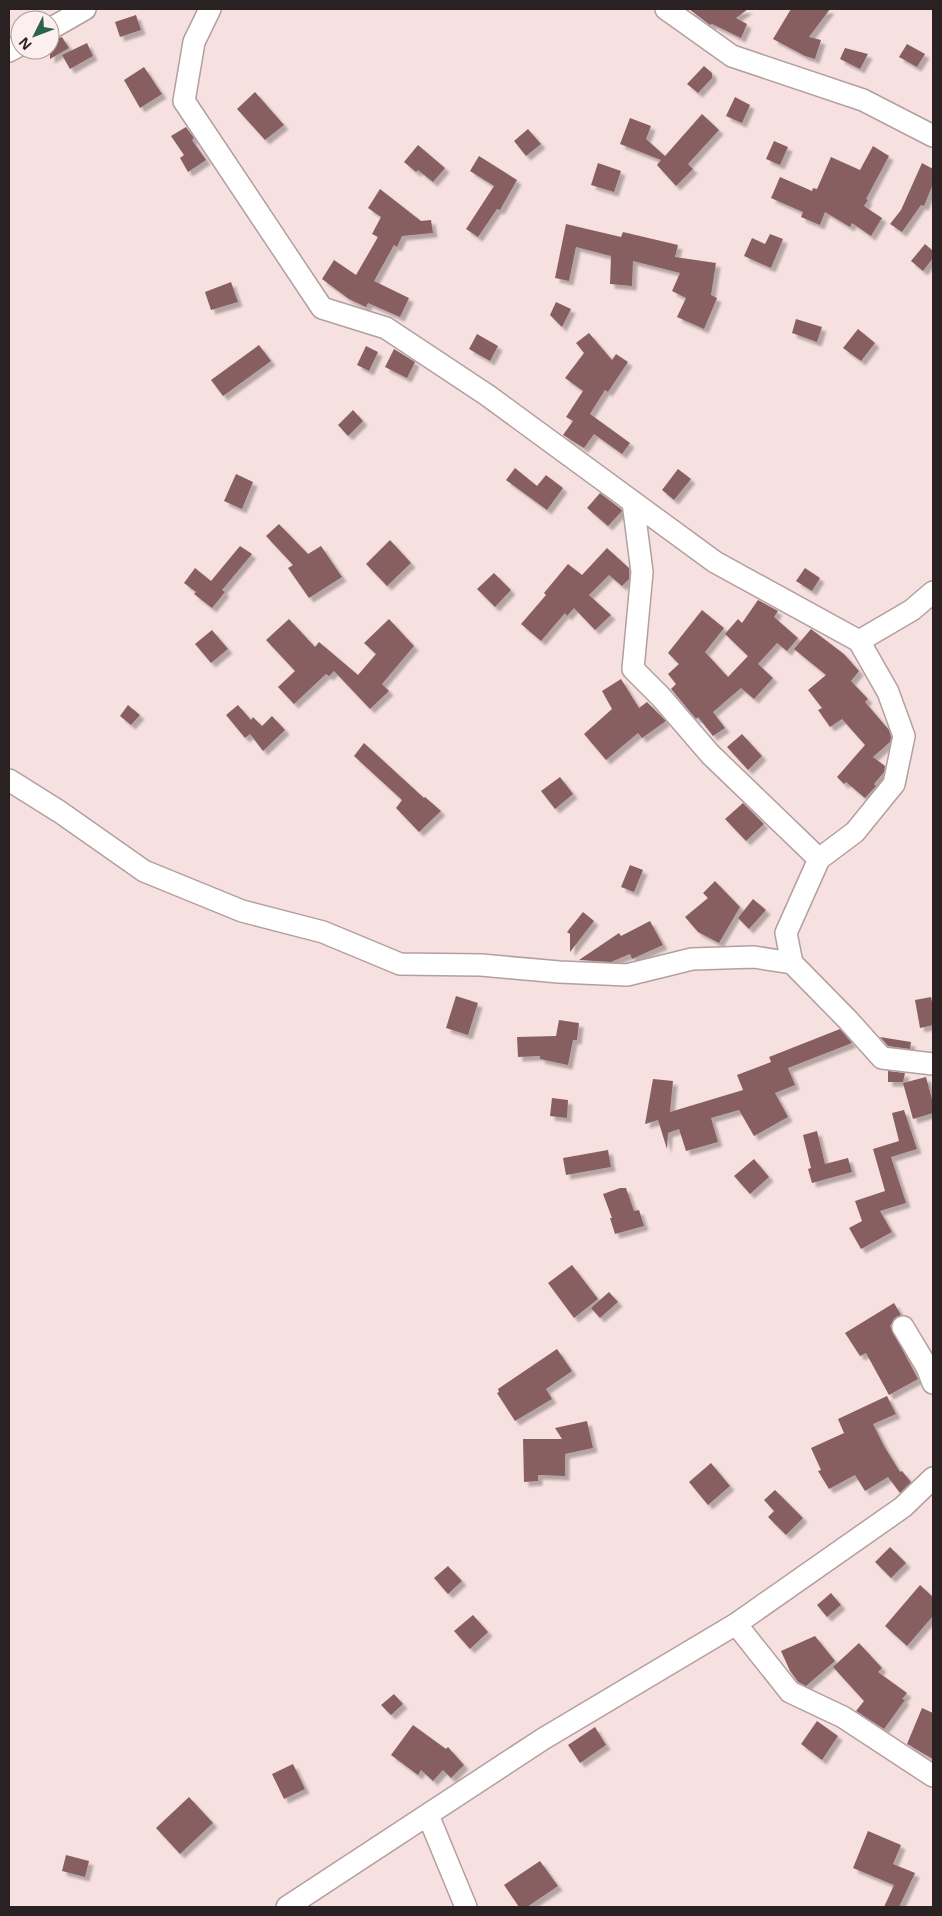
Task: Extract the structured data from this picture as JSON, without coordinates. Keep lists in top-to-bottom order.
{
  "north": "bottom left"
}
